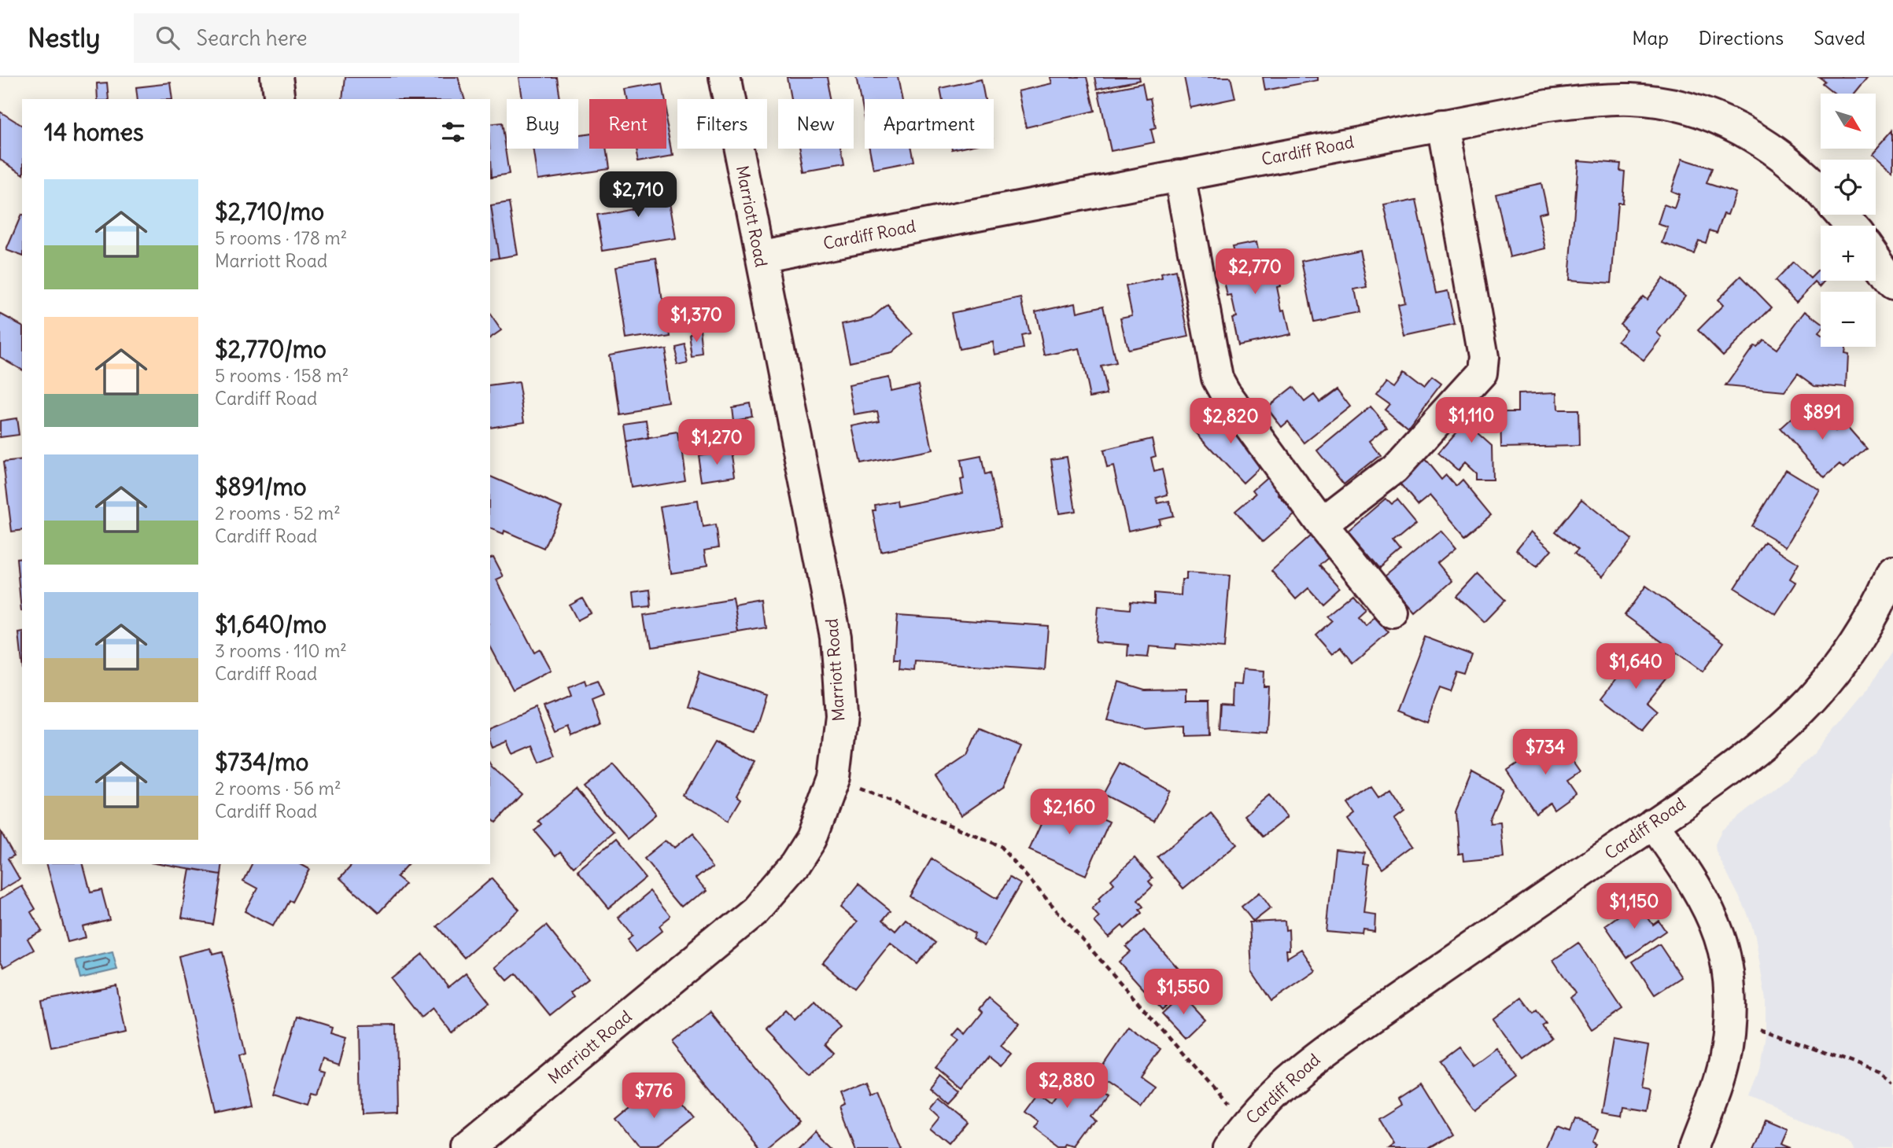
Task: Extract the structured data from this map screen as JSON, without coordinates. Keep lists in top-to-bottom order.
{
  "streets": {
    "street": ["Cardiff Road", "Marriott Road"]
  },
  "crossings": [
    ["Cardiff Road", "Marriott Road"]
  ],
  "north": "bottom right",
  "page": {
    "header": "Nestly",
    "search": "Search here",
    "nav": ["Map", "Directions", "Saved"],
    "map_buttons": ["+", "−"],
    "chip": [
      "Buy",
      "Rent",
      "Filters",
      "New",
      "Apartment"
    ],
    "heading": "14 homes",
    "list": [
      {
        "name": "$2,710/mo",
        "note": "5 rooms · 178 m² · Marriott Road"
      },
      {
        "name": "$2,770/mo",
        "note": "5 rooms · 158 m² · Cardiff Road"
      },
      {
        "name": "$891/mo",
        "note": "2 rooms · 52 m² · Cardiff Road"
      },
      {
        "name": "$1,640/mo",
        "note": "3 rooms · 110 m² · Cardiff Road"
      },
      {
        "name": "$734/mo",
        "note": "2 rooms · 56 m² · Cardiff Road"
      }
    ],
    "price": [
      "$2,710",
      "$2,770",
      "$1,370",
      "$891",
      "$1,110",
      "$2,820",
      "$1,270",
      "$1,640",
      "$734",
      "$2,160",
      "$1,150",
      "$1,550",
      "$2,880",
      "$776"
    ]
  }
}
